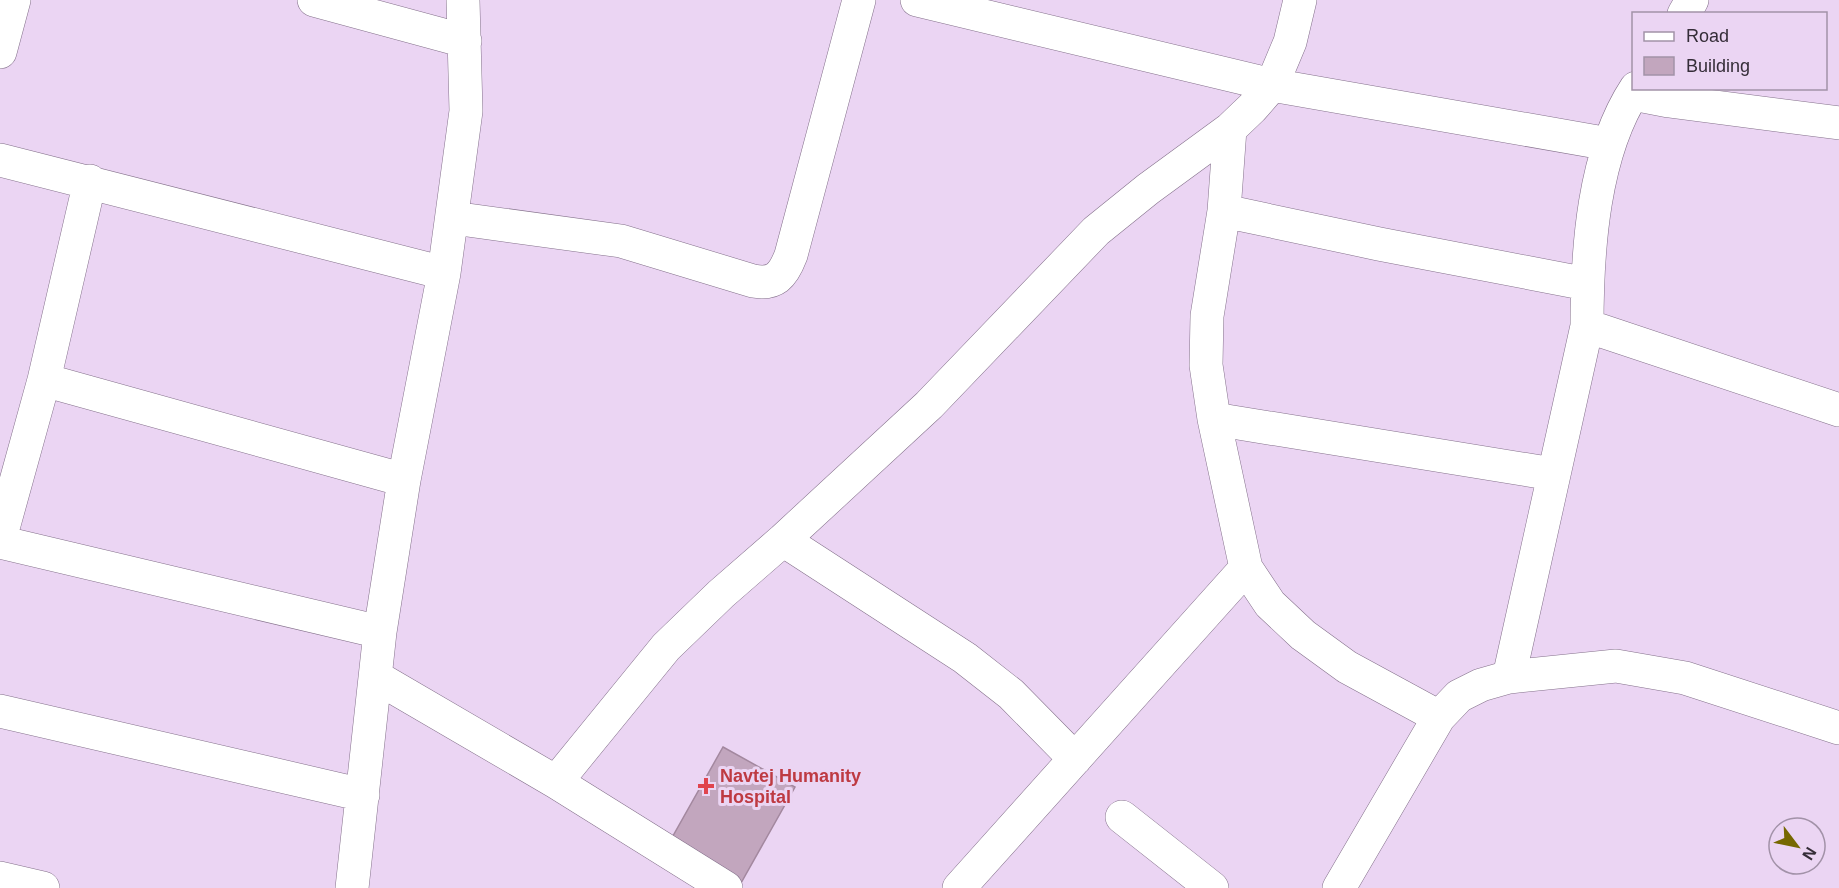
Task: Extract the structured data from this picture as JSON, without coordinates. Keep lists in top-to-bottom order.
{
  "places": {
    "health": ["Navtej Humanity Hospital"]
  },
  "legend": ["Road", "Building"],
  "north": "bottom right"
}
